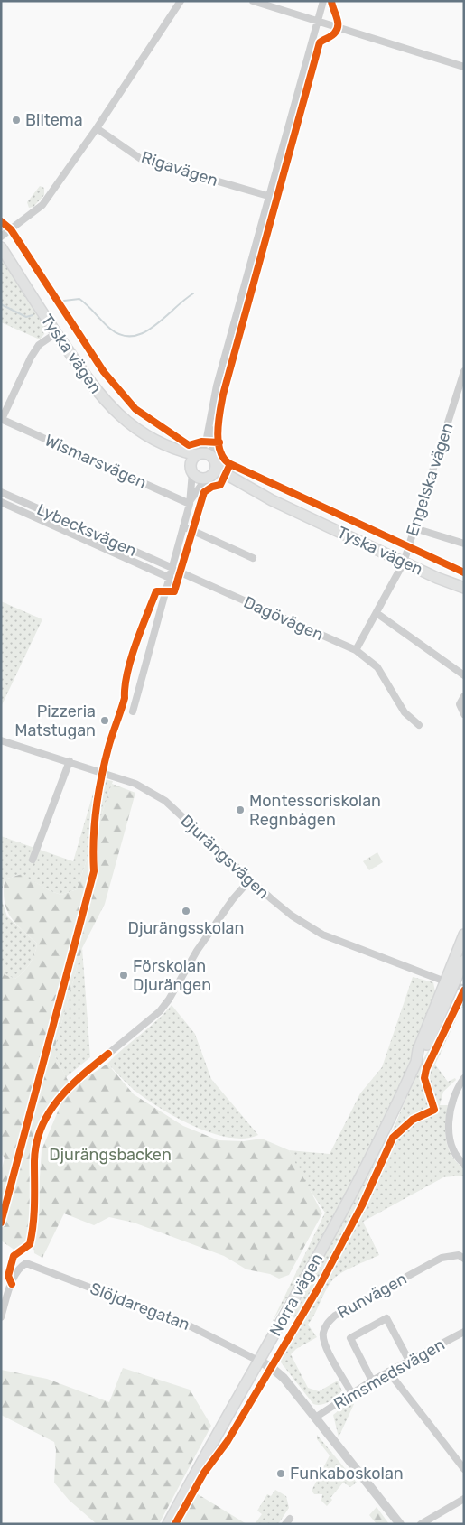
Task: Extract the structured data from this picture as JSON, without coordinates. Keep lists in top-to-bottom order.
{
  "streets": {
    "main road": ["Tyska vägen", "Norra vägen"],
    "street": [
      "Rigavägen",
      "Wismarsvägen",
      "Engelska vägen",
      "Lybecksvägen",
      "Dagövägen",
      "Djurängsvägen",
      "Runvägen",
      "Slöjdaregatan",
      "Rimsmedsvägen"
    ]
  },
  "crossings": [
    ["Tyska vägen", "Wismarsvägen"],
    ["Tyska vägen", "Engelska vägen"],
    ["Lybecksvägen", "Dagövägen"],
    ["Djurängsvägen", "Norra vägen"],
    ["Norra vägen", "Slöjdaregatan"],
    ["Runvägen", "Rimsmedsvägen"]
  ],
  "parks": ["Djurängsbacken"],
  "places": [
    "Biltema",
    "Pizzeria Matstugan",
    "Montessoriskolan Regnbågen",
    "Djurängsskolan",
    "Förskolan Djurängen",
    "Funkaboskolan"
  ]
}
